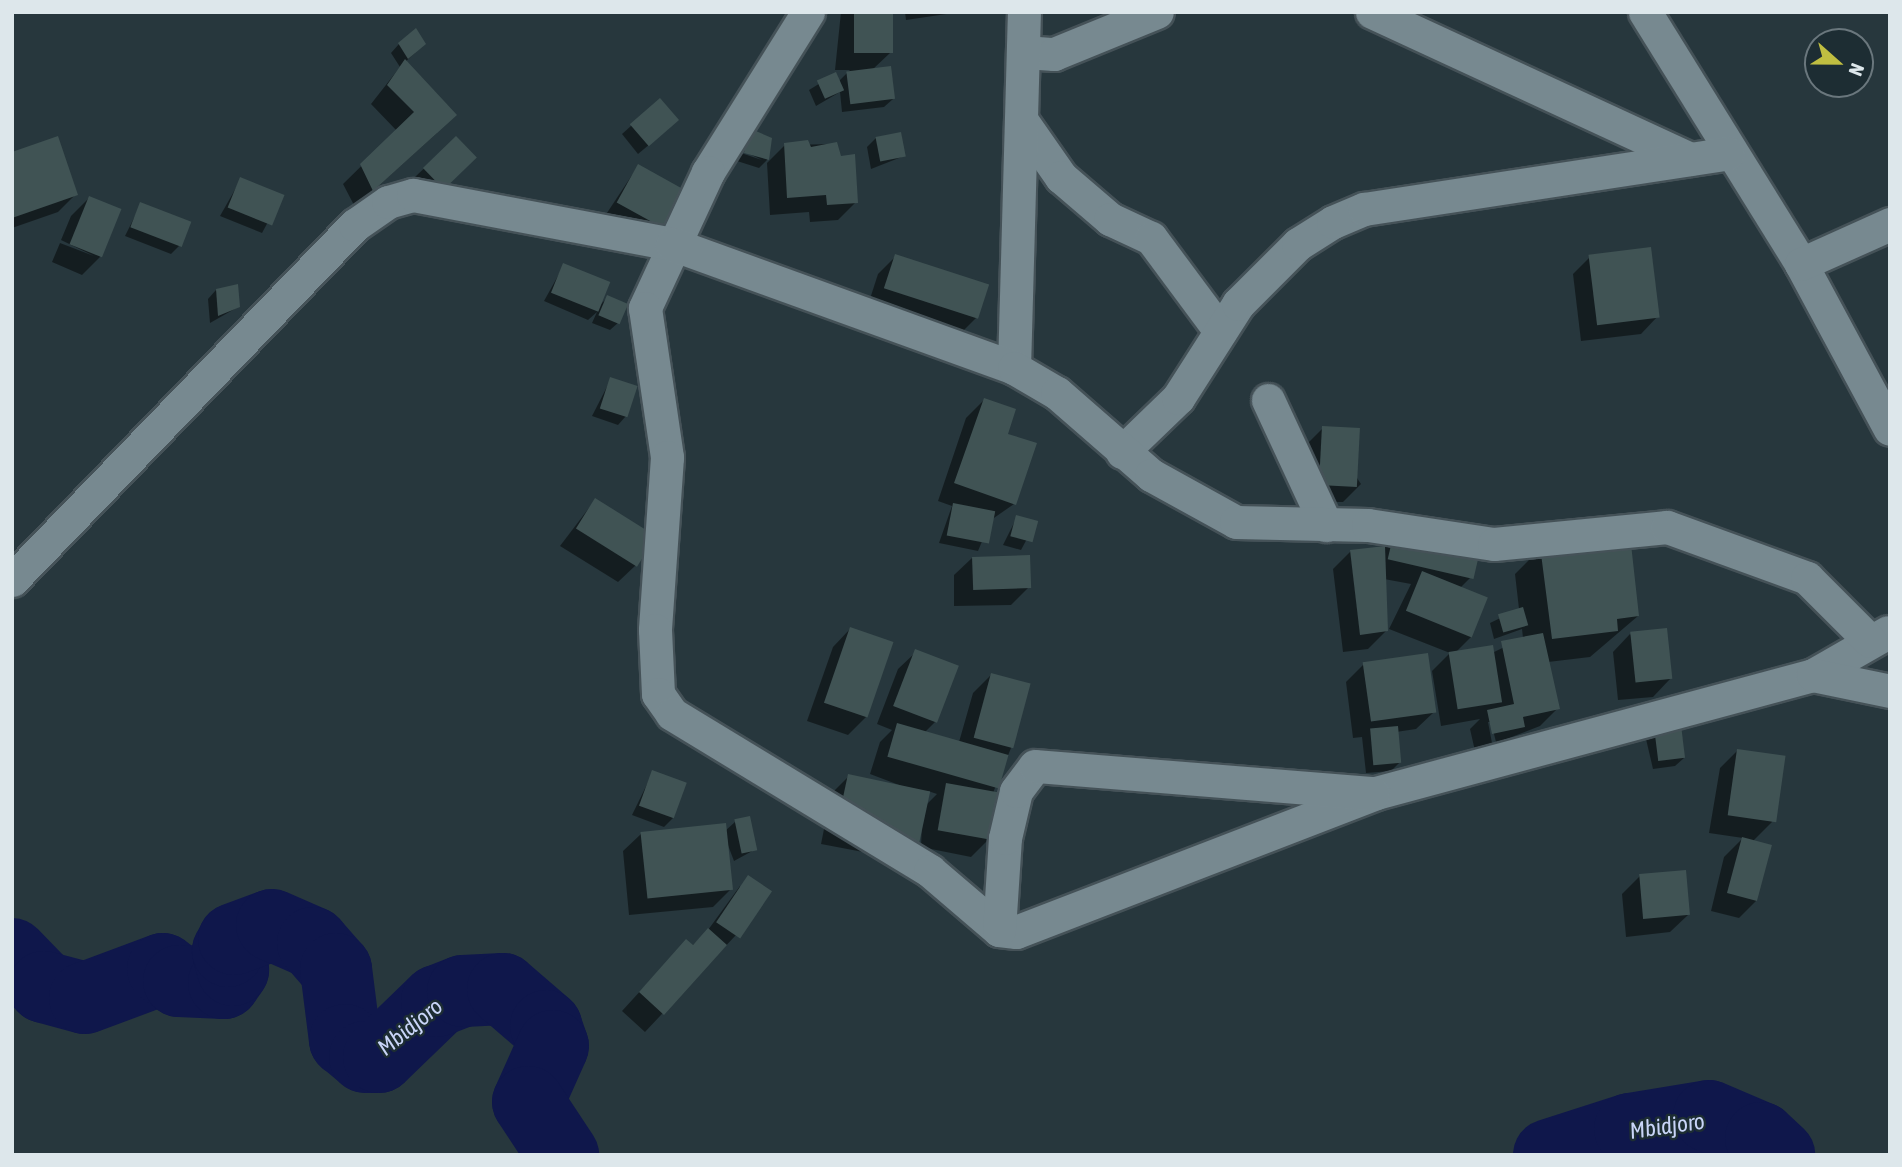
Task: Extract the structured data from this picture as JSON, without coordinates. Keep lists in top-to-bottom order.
{
  "water": ["Mbidjoro"],
  "north": "right"
}
